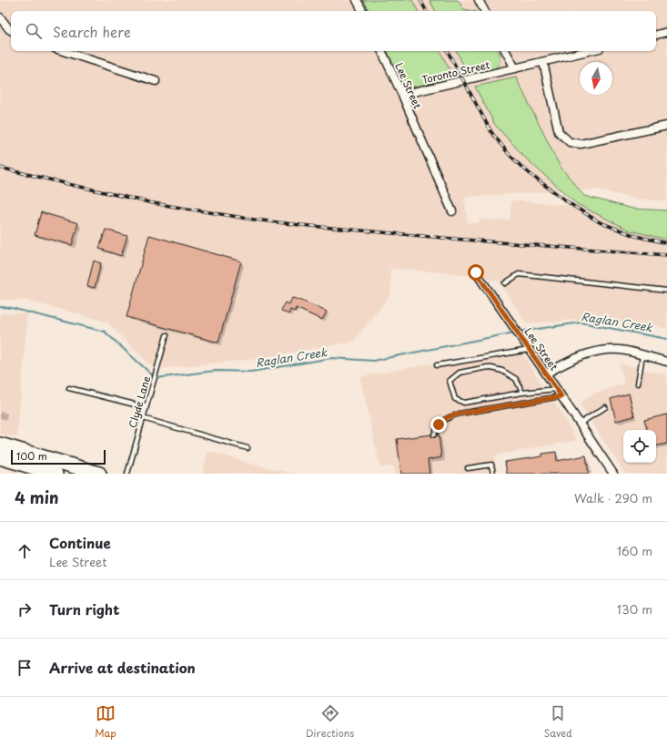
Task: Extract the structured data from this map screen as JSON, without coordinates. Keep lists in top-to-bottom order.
{
  "streets": {
    "street": ["Toronto Street", "Lee Street"],
    "lane": ["Clyde Lane"]
  },
  "crossings": [
    ["Toronto Street", "Lee Street"]
  ],
  "water": ["Raglan Creek"],
  "scale_bar": "100 m",
  "north": "bottom",
  "page": {
    "search": "Search here",
    "scale": "100 m",
    "heading": ["4 min", "Walk · 290 m"],
    "list": [
      ["Continue", "Lee Street", "160 m"],
      ["Turn right", "130 m"],
      "Arrive at destination"
    ],
    "nav": ["Map", "Directions", "Saved"]
  }
}
